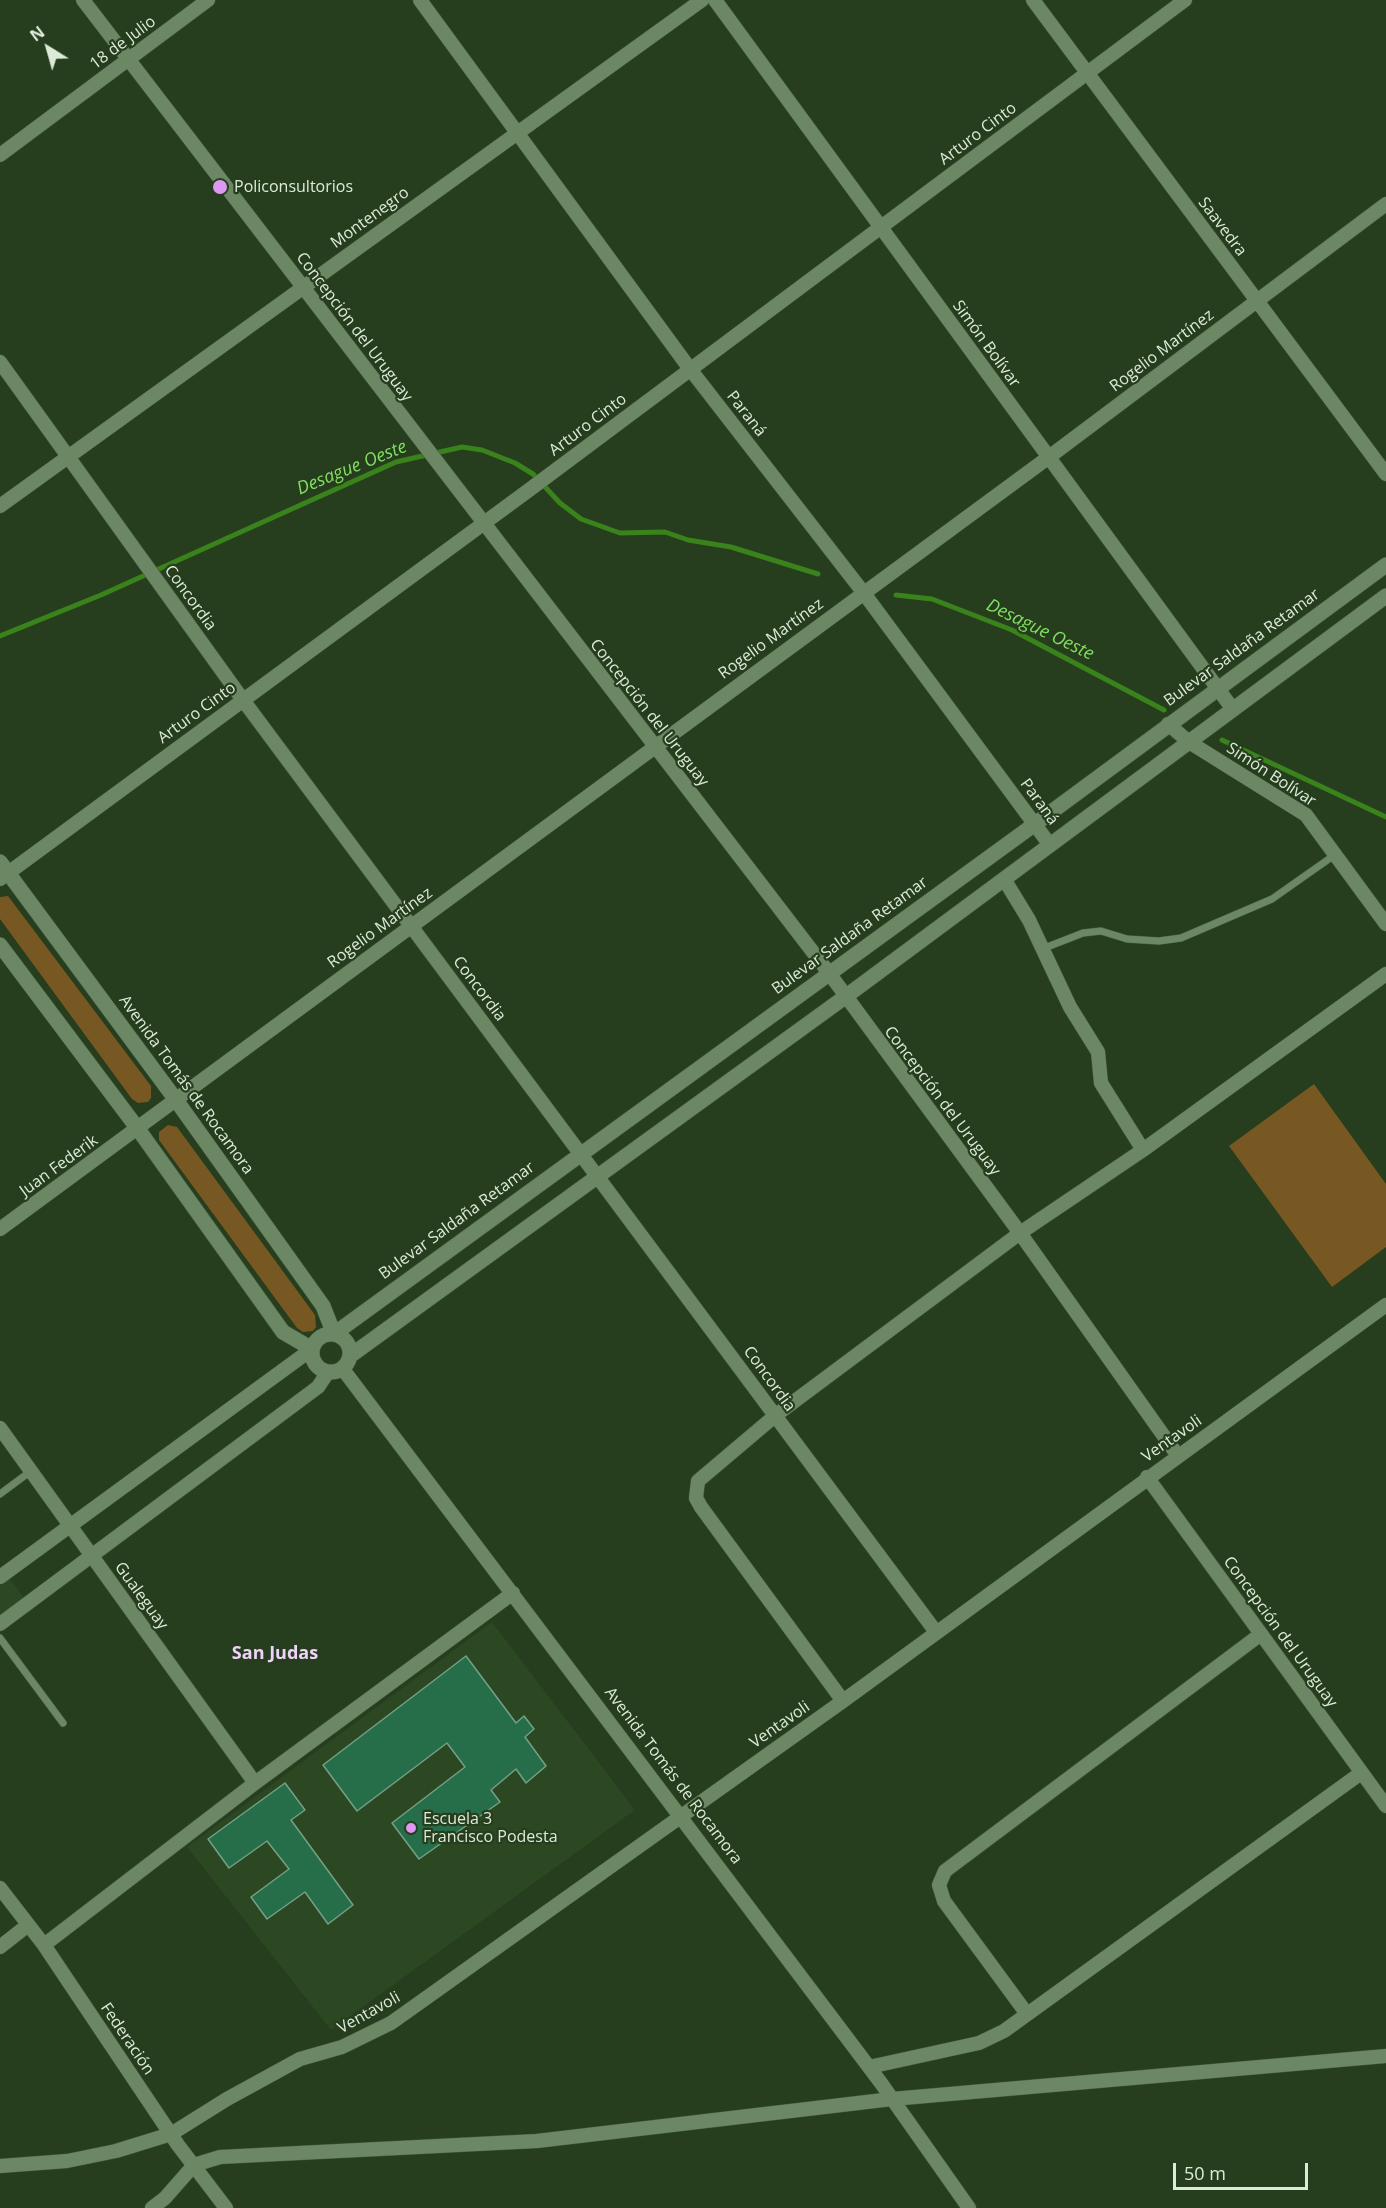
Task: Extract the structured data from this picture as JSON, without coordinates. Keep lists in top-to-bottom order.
{
  "streets": {
    "street": [
      "18 de Julio",
      "Arturo Cinto",
      "Montenegro",
      "Saavedra",
      "Concepción del Uruguay",
      "Simón Bolívar",
      "Rogelio Martínez",
      "Paraná",
      "Concordia",
      "Bulevar Saldaña Retamar",
      "Avenida Tomás de Rocamora",
      "Juan Federik",
      "Ventavoli",
      "Gualeguay",
      "Federación"
    ]
  },
  "crossings": [
    ["18 de Julio", "Concepción del Uruguay"],
    ["Arturo Cinto", "Saavedra"],
    ["Arturo Cinto", "Concepción del Uruguay"],
    ["Arturo Cinto", "Simón Bolívar"],
    ["Arturo Cinto", "Paraná"],
    ["Arturo Cinto", "Concordia"],
    ["Arturo Cinto", "Avenida Tomás de Rocamora"],
    ["Montenegro", "Concepción del Uruguay"],
    ["Montenegro", "Paraná"],
    ["Montenegro", "Concordia"],
    ["Saavedra", "Rogelio Martínez"],
    ["Concepción del Uruguay", "Rogelio Martínez"],
    ["Concepción del Uruguay", "Bulevar Saldaña Retamar"],
    ["Concepción del Uruguay", "Ventavoli"],
    ["Simón Bolívar", "Rogelio Martínez"],
    ["Simón Bolívar", "Bulevar Saldaña Retamar"],
    ["Rogelio Martínez", "Paraná"],
    ["Rogelio Martínez", "Concordia"],
    ["Rogelio Martínez", "Avenida Tomás de Rocamora"],
    ["Rogelio Martínez", "Juan Federik"],
    ["Paraná", "Bulevar Saldaña Retamar"],
    ["Concordia", "Bulevar Saldaña Retamar"],
    ["Concordia", "Ventavoli"],
    ["Bulevar Saldaña Retamar", "Avenida Tomás de Rocamora"],
    ["Bulevar Saldaña Retamar", "Gualeguay"],
    ["Avenida Tomás de Rocamora", "Ventavoli"],
    ["Ventavoli", "Federación"]
  ],
  "districts": ["San Judas"],
  "water": ["Desague Oeste"],
  "places": ["Policonsultorios", "Escuela 3 Francisco Podesta"],
  "scale_bar": "50 m",
  "north": "top left"
}
